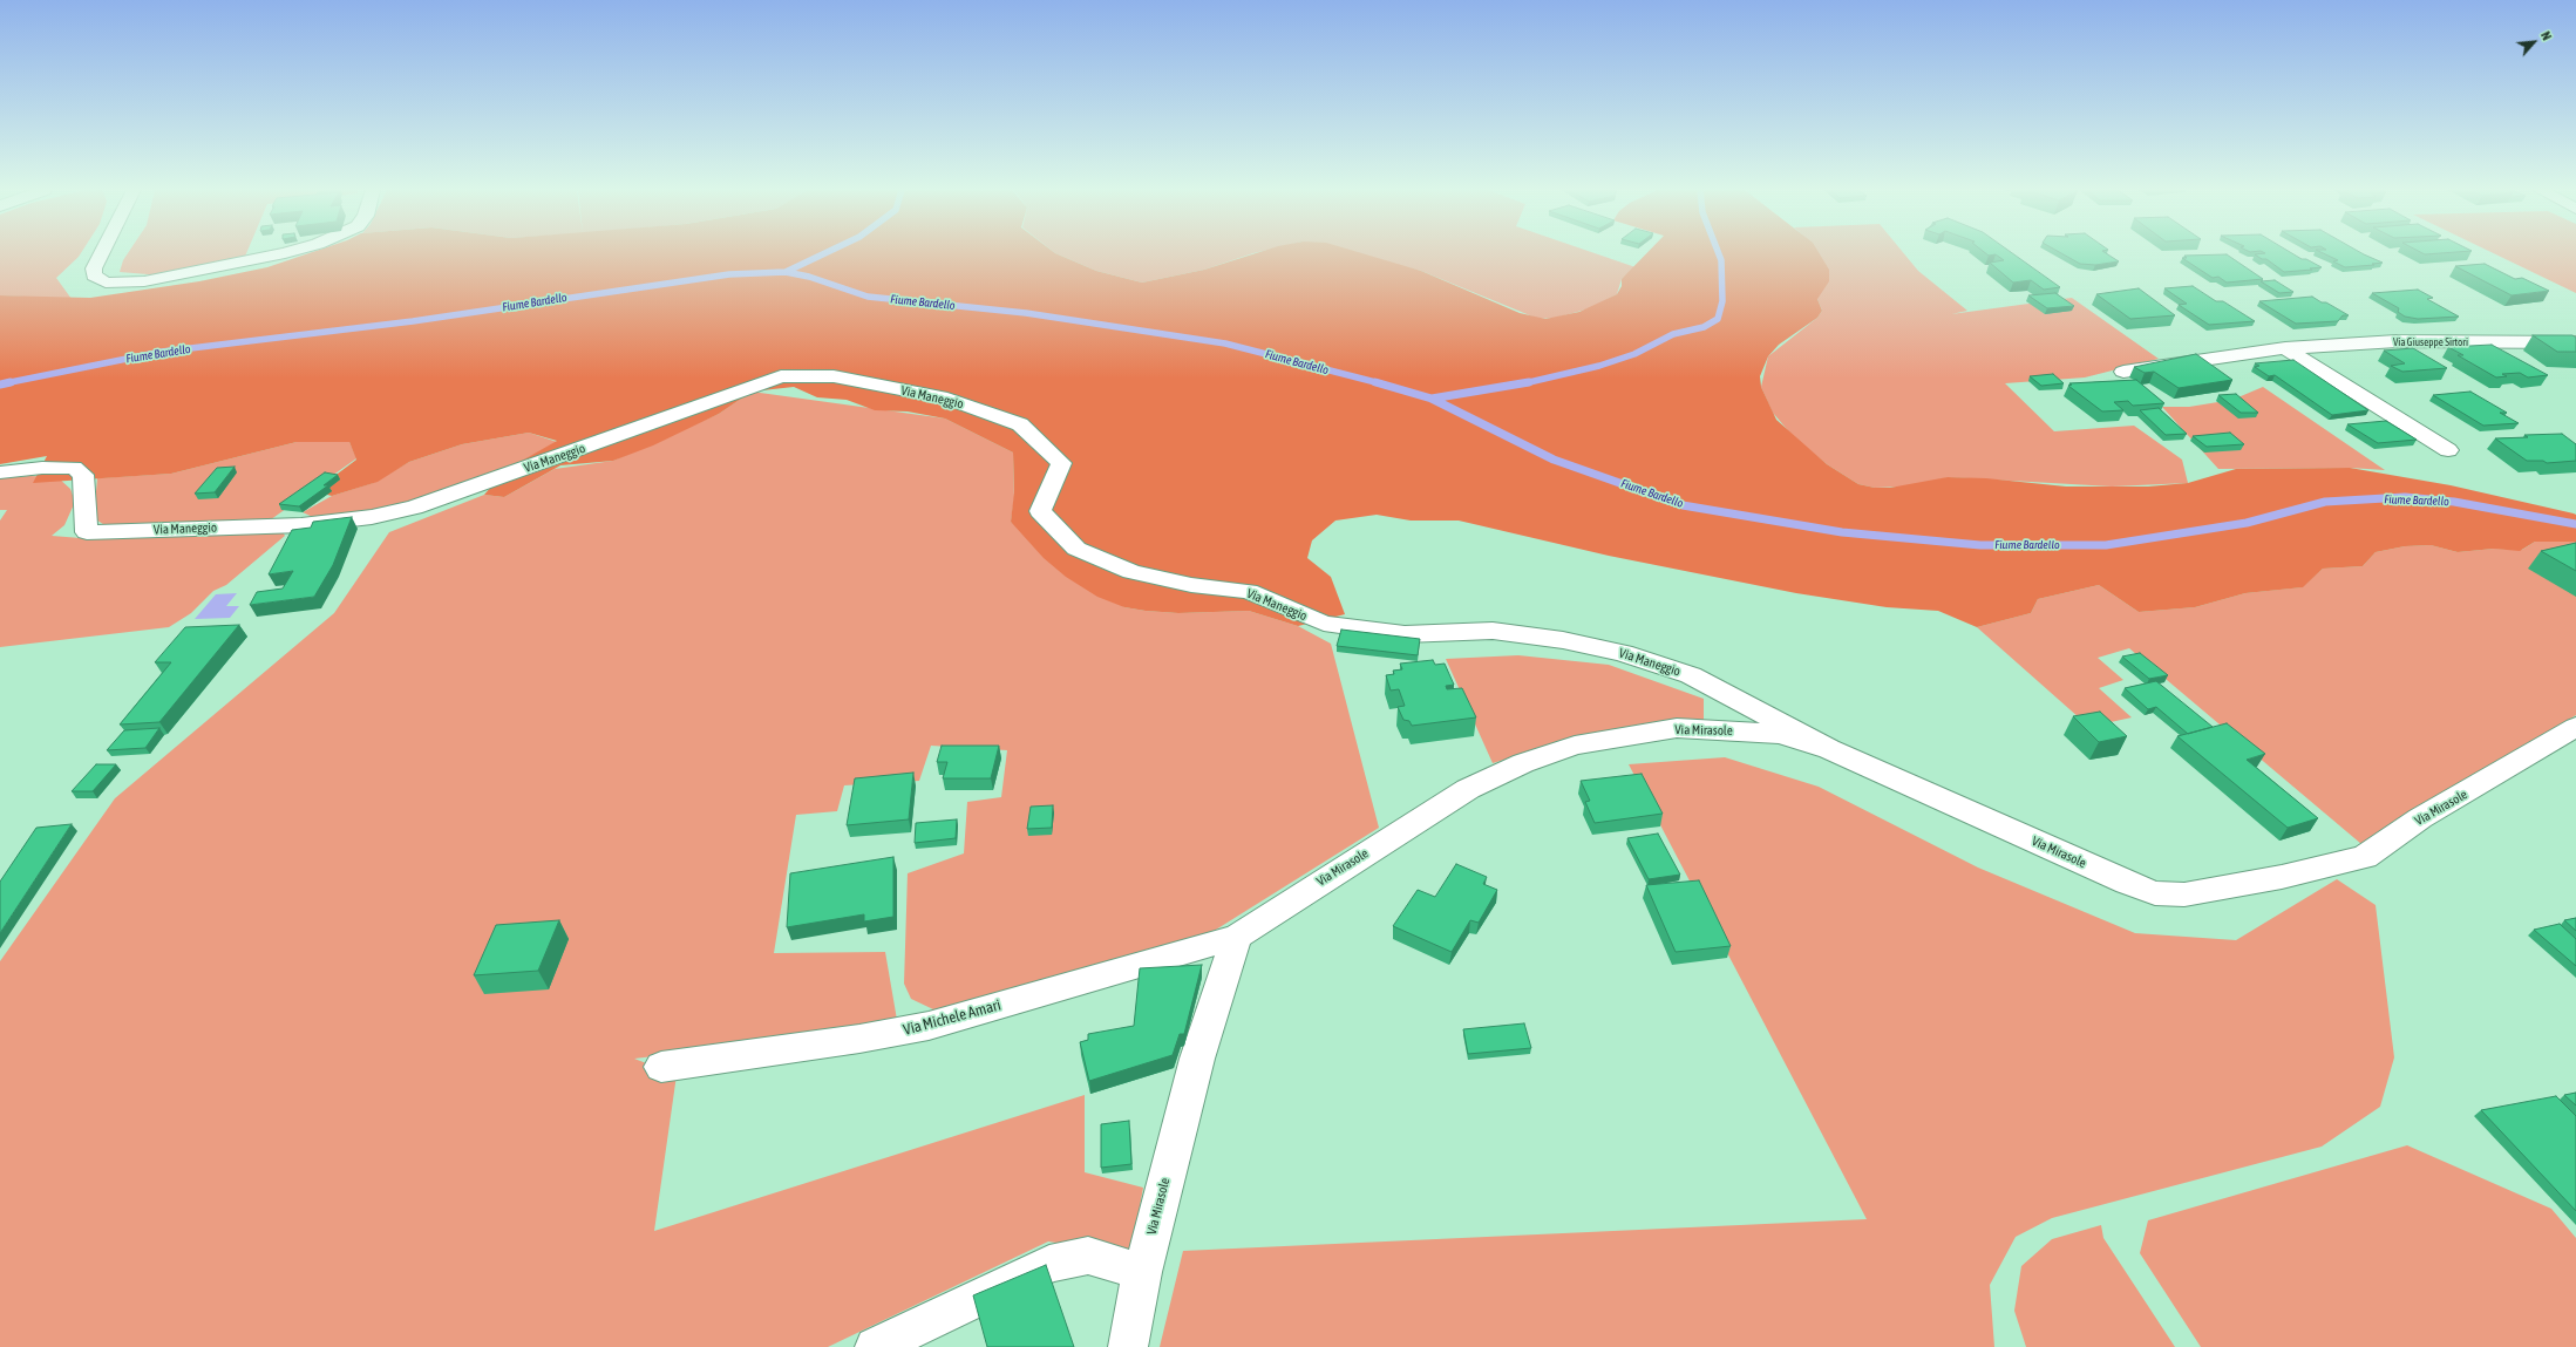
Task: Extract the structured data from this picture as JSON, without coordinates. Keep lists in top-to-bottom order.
{
  "streets": {
    "street": [
      "Via Giuseppe Sirtori",
      "Via Maneggio",
      "Via Mirasole",
      "Via Michele Amari"
    ]
  },
  "crossings": [
    ["Via Maneggio", "Via Mirasole"],
    ["Via Mirasole", "Via Michele Amari"]
  ],
  "water": ["Fiume Bardello"],
  "north": "top right"
}
